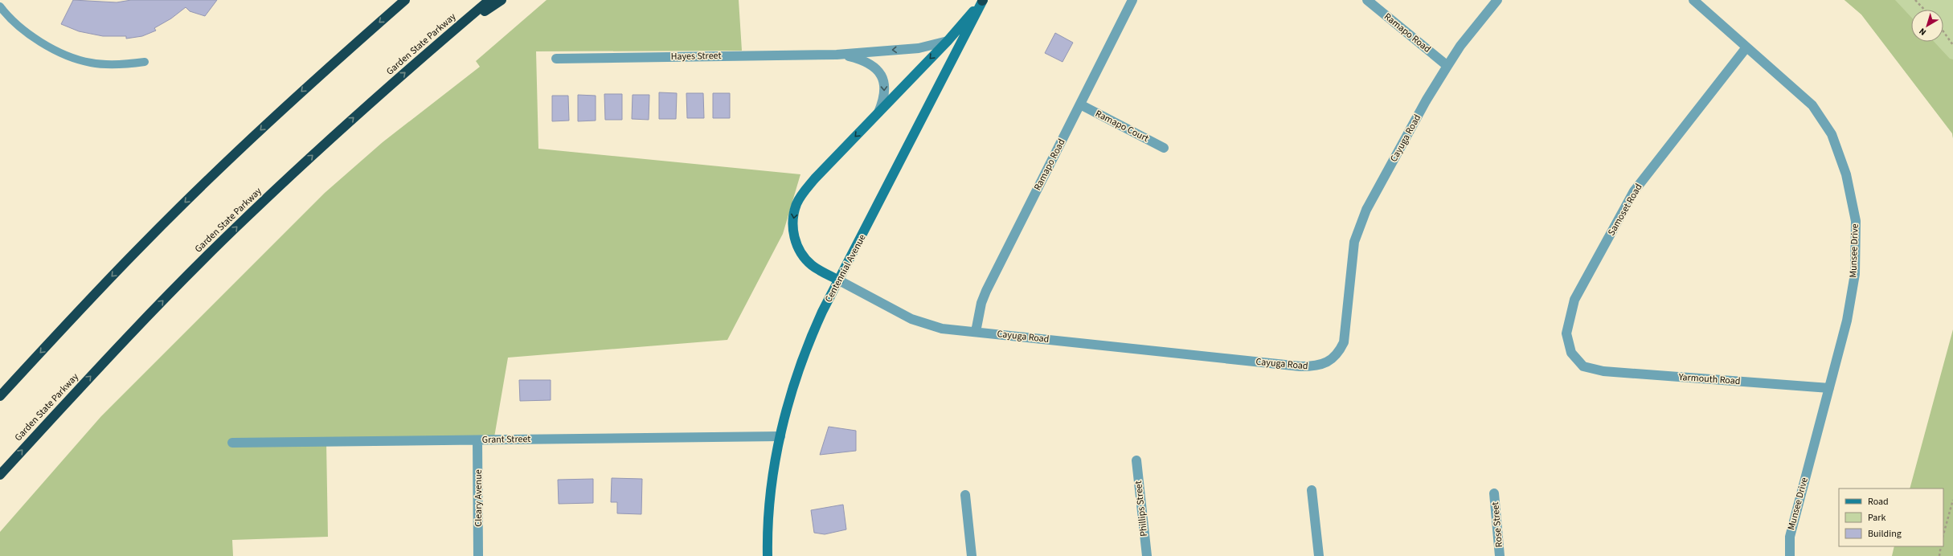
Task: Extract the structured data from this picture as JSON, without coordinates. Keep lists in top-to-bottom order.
{
  "streets": {
    "highway": ["Garden State Parkway"],
    "main road": ["Centennial Avenue"],
    "street": [
      "Ramapo Road",
      "Hayes Street",
      "Ramapo Court",
      "Cayuga Road",
      "Samoset Road",
      "Munsee Drive",
      "Yarmouth Road",
      "Grant Street",
      "Cleary Avenue",
      "Phillips Street",
      "Rose Street"
    ]
  },
  "crossings": [
    ["Ramapo Road", "Ramapo Court"],
    ["Ramapo Road", "Cayuga Road"],
    ["Cayuga Road", "Centennial Avenue"],
    ["Samoset Road", "Munsee Drive"],
    ["Samoset Road", "Yarmouth Road"],
    ["Munsee Drive", "Yarmouth Road"],
    ["Centennial Avenue", "Grant Street"],
    ["Grant Street", "Cleary Avenue"]
  ],
  "legend": ["Road", "Park", "Building"],
  "north": "bottom left"
}
